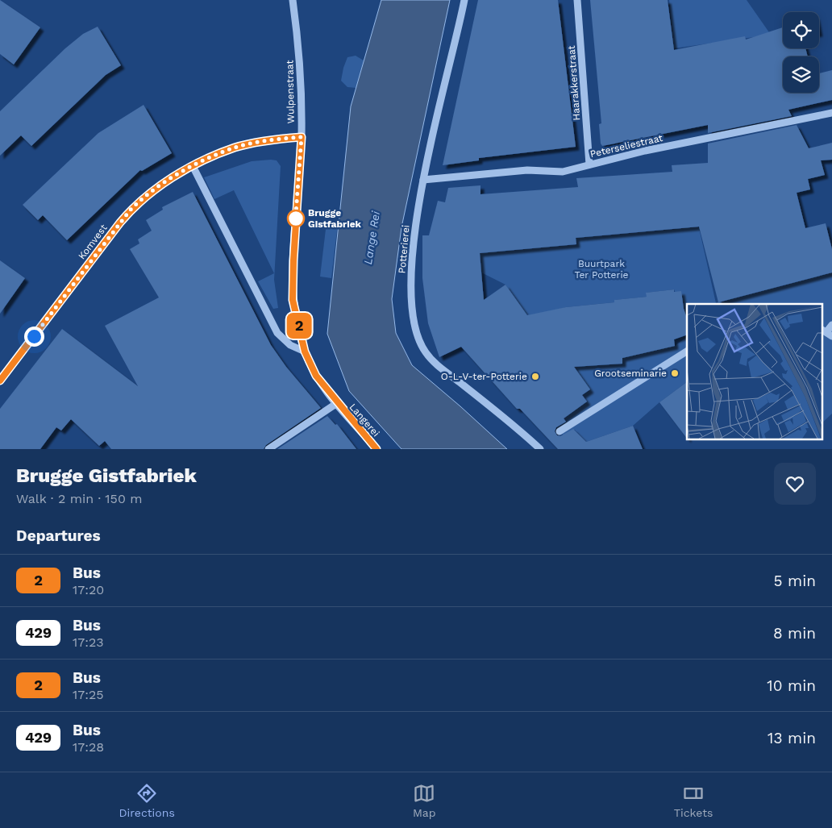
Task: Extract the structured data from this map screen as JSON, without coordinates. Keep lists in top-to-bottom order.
{
  "streets": {
    "street": [
      "Haarakkerstraat",
      "Wulpenstraat",
      "Peterseliestraat",
      "Komvest",
      "Potterierei",
      "Langerei"
    ]
  },
  "crossings": [
    ["Haarakkerstraat", "Peterseliestraat"],
    ["Wulpenstraat", "Komvest"],
    ["Wulpenstraat", "Langerei"],
    ["Peterseliestraat", "Potterierei"]
  ],
  "water": ["Lange Rei"],
  "parks": ["Buurtpark Ter Potterie"],
  "places": ["Brugge Gistfabriek", "Grootseminarie", "O-L-V-ter-Potterie"],
  "lines": ["bus line 2"],
  "page": {
    "on_map": "2",
    "heading": [
      ["Brugge Gistfabriek", "Walk · 2 min · 150 m"],
      "Departures"
    ],
    "list": [
      {
        "mark": "2",
        "name": "Bus",
        "note": "17:20",
        "value": "5 min"
      },
      {
        "mark": "429",
        "name": "Bus",
        "note": "17:23",
        "value": "8 min"
      },
      {
        "mark": "2",
        "name": "Bus",
        "note": "17:25",
        "value": "10 min"
      },
      {
        "mark": "429",
        "name": "Bus",
        "note": "17:28",
        "value": "13 min"
      }
    ],
    "tabs": ["Directions", "Map", "Tickets"]
  }
}
